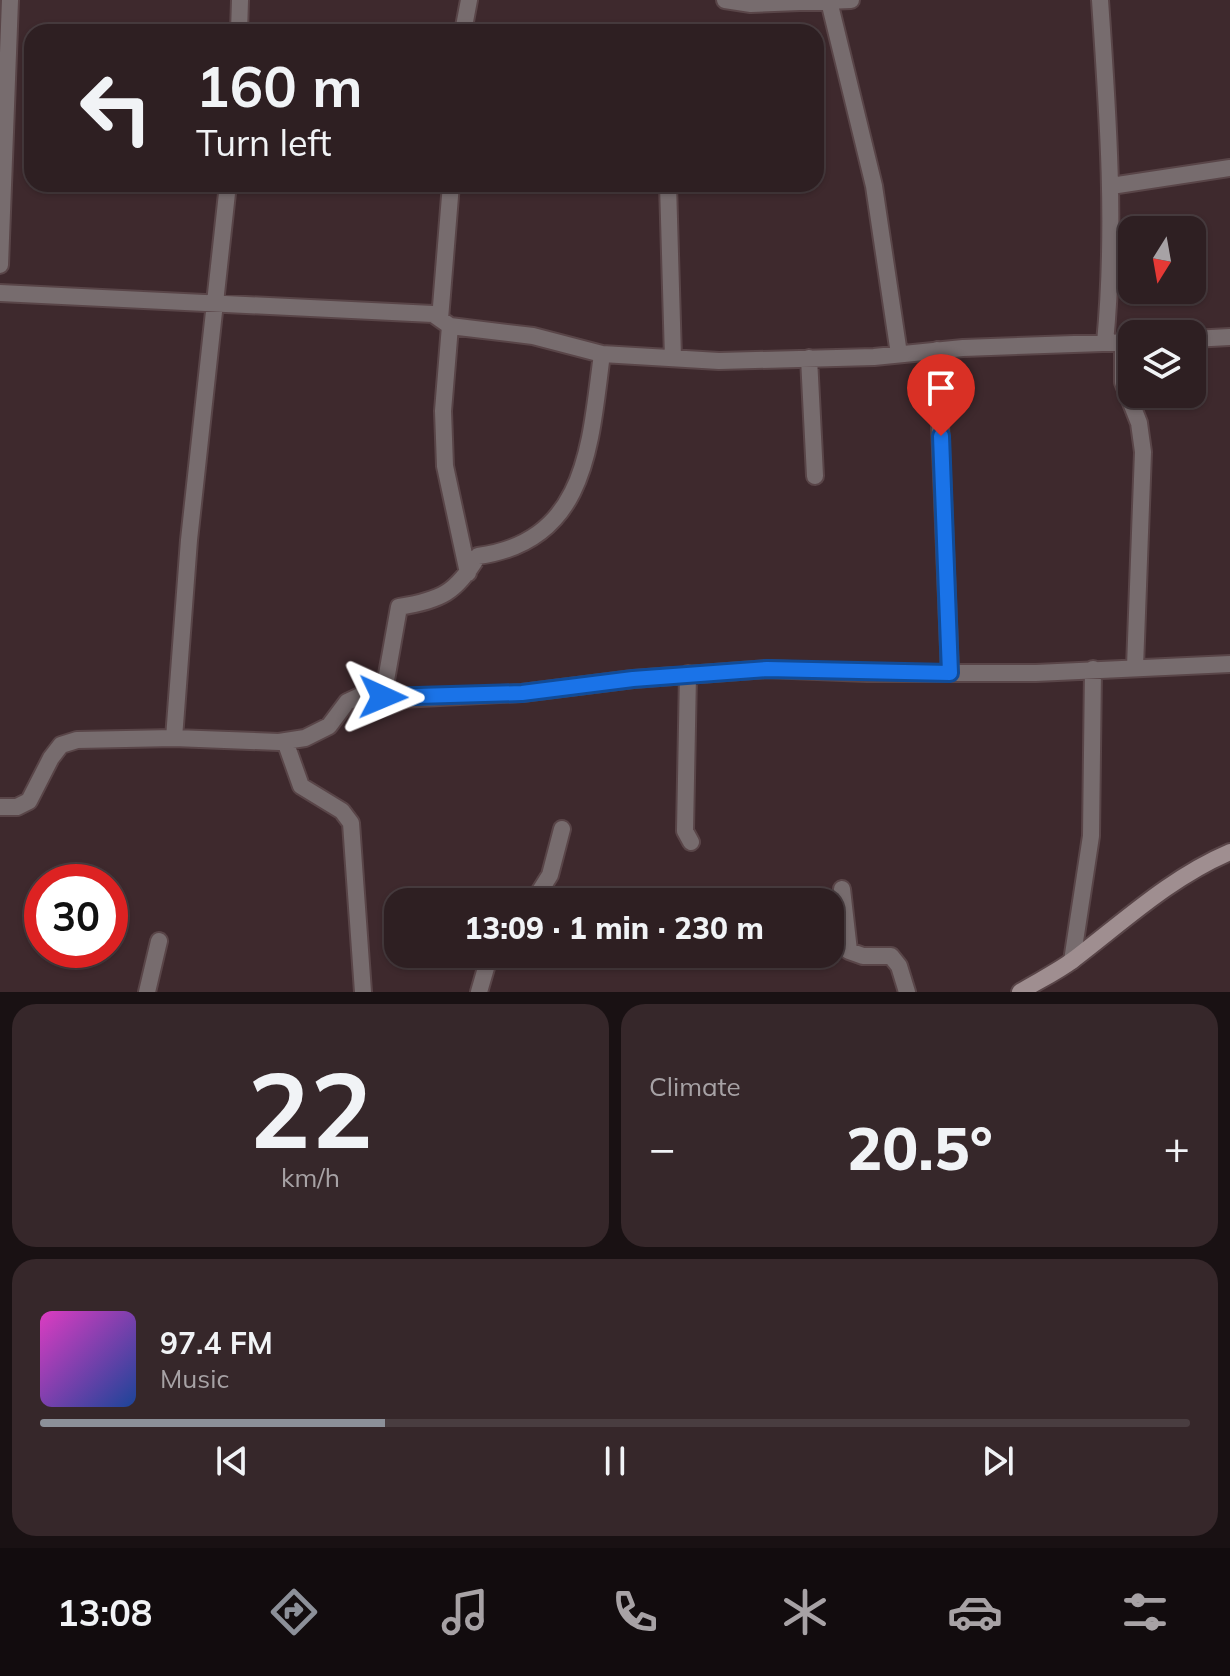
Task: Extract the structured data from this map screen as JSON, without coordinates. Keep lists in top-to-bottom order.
{
  "north": "bottom",
  "page": {
    "turn": ["160 m", "Turn left"],
    "limit": "30",
    "trip": "13:09 · 1 min · 230 m",
    "tile": [
      ["22", "km/h"],
      "Climate"
    ],
    "heat": ["−", "20.5°", "+"],
    "song": ["97.4 FM", "Music"],
    "tabs": "13:08"
  }
}
